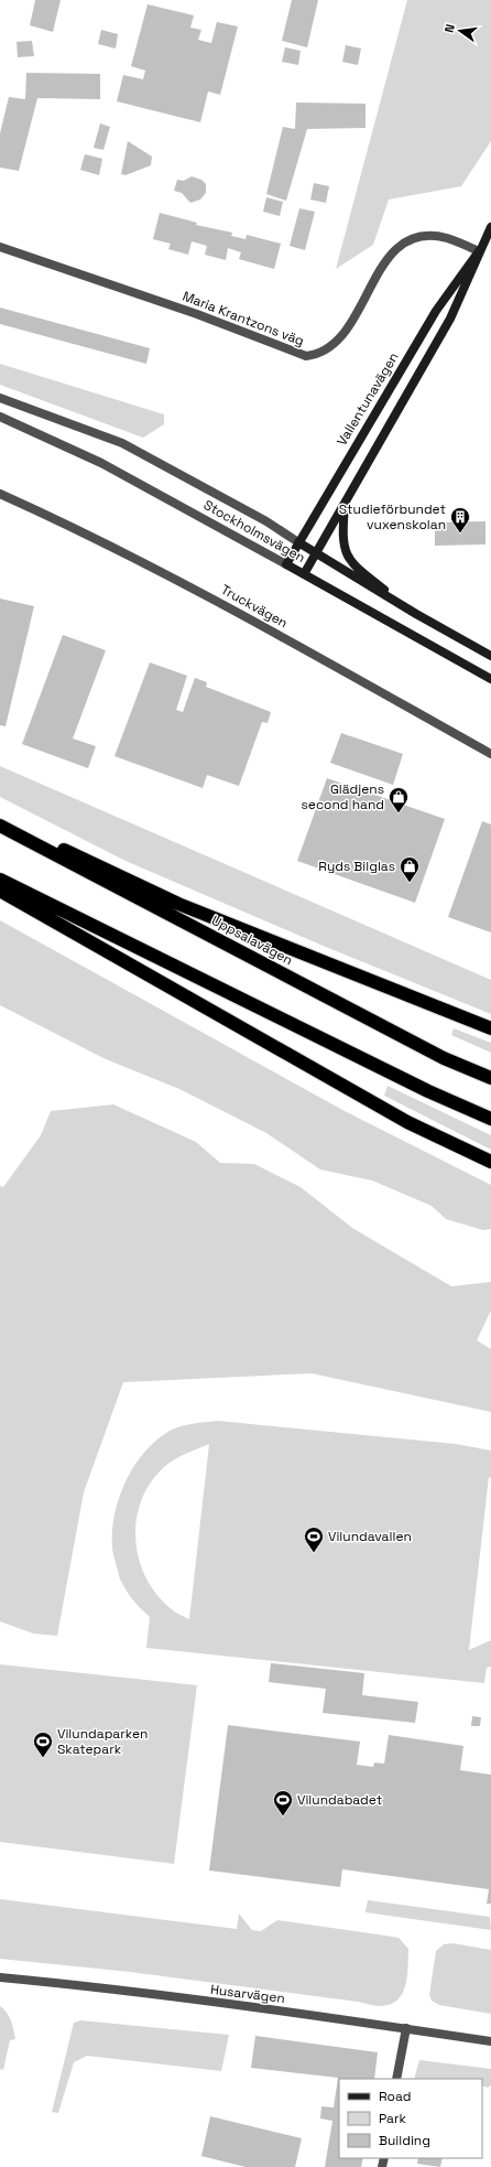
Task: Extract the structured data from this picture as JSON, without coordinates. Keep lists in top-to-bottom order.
{
  "streets": {
    "highway": ["Uppsalavägen"],
    "main road": ["Vallentunavägen", "Stockholmsvägen"],
    "street": ["Maria Krantzons väg", "Truckvägen", "Husarvägen"]
  },
  "crossings": [
    ["Maria Krantzons väg", "Vallentunavägen"],
    ["Vallentunavägen", "Stockholmsvägen"]
  ],
  "places": {
    "building": ["Studieförbundet vuxenskolan"],
    "shop": ["Glädjens second hand", "Ryds Bilglas"],
    "sports": ["Vilundavallen", "Vilundaparken Skatepark", "Vilundabadet"]
  },
  "legend": ["Road", "Park", "Building"],
  "north": "left"
}
